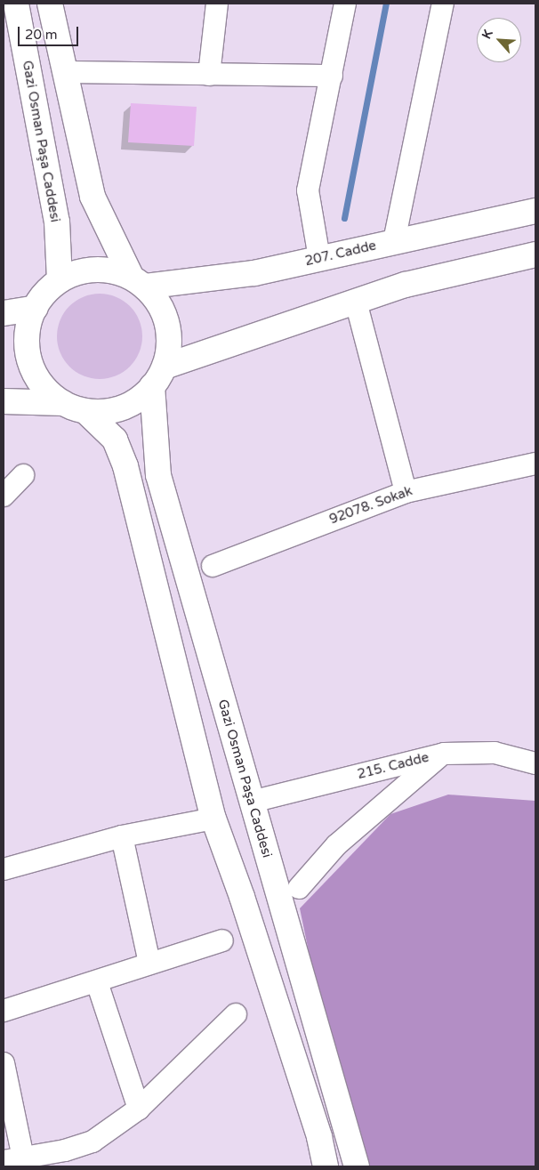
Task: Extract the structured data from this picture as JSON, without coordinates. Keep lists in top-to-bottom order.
{
  "streets": {
    "main road": ["Gazi Osman Paşa Caddesi", "207. Cadde"],
    "street": ["92078. Sokak", "215. Cadde"]
  },
  "crossings": [
    ["Gazi Osman Paşa Caddesi", "207. Cadde"],
    ["Gazi Osman Paşa Caddesi", "215. Cadde"]
  ],
  "scale_bar": "20 m",
  "north": "top left"
}
